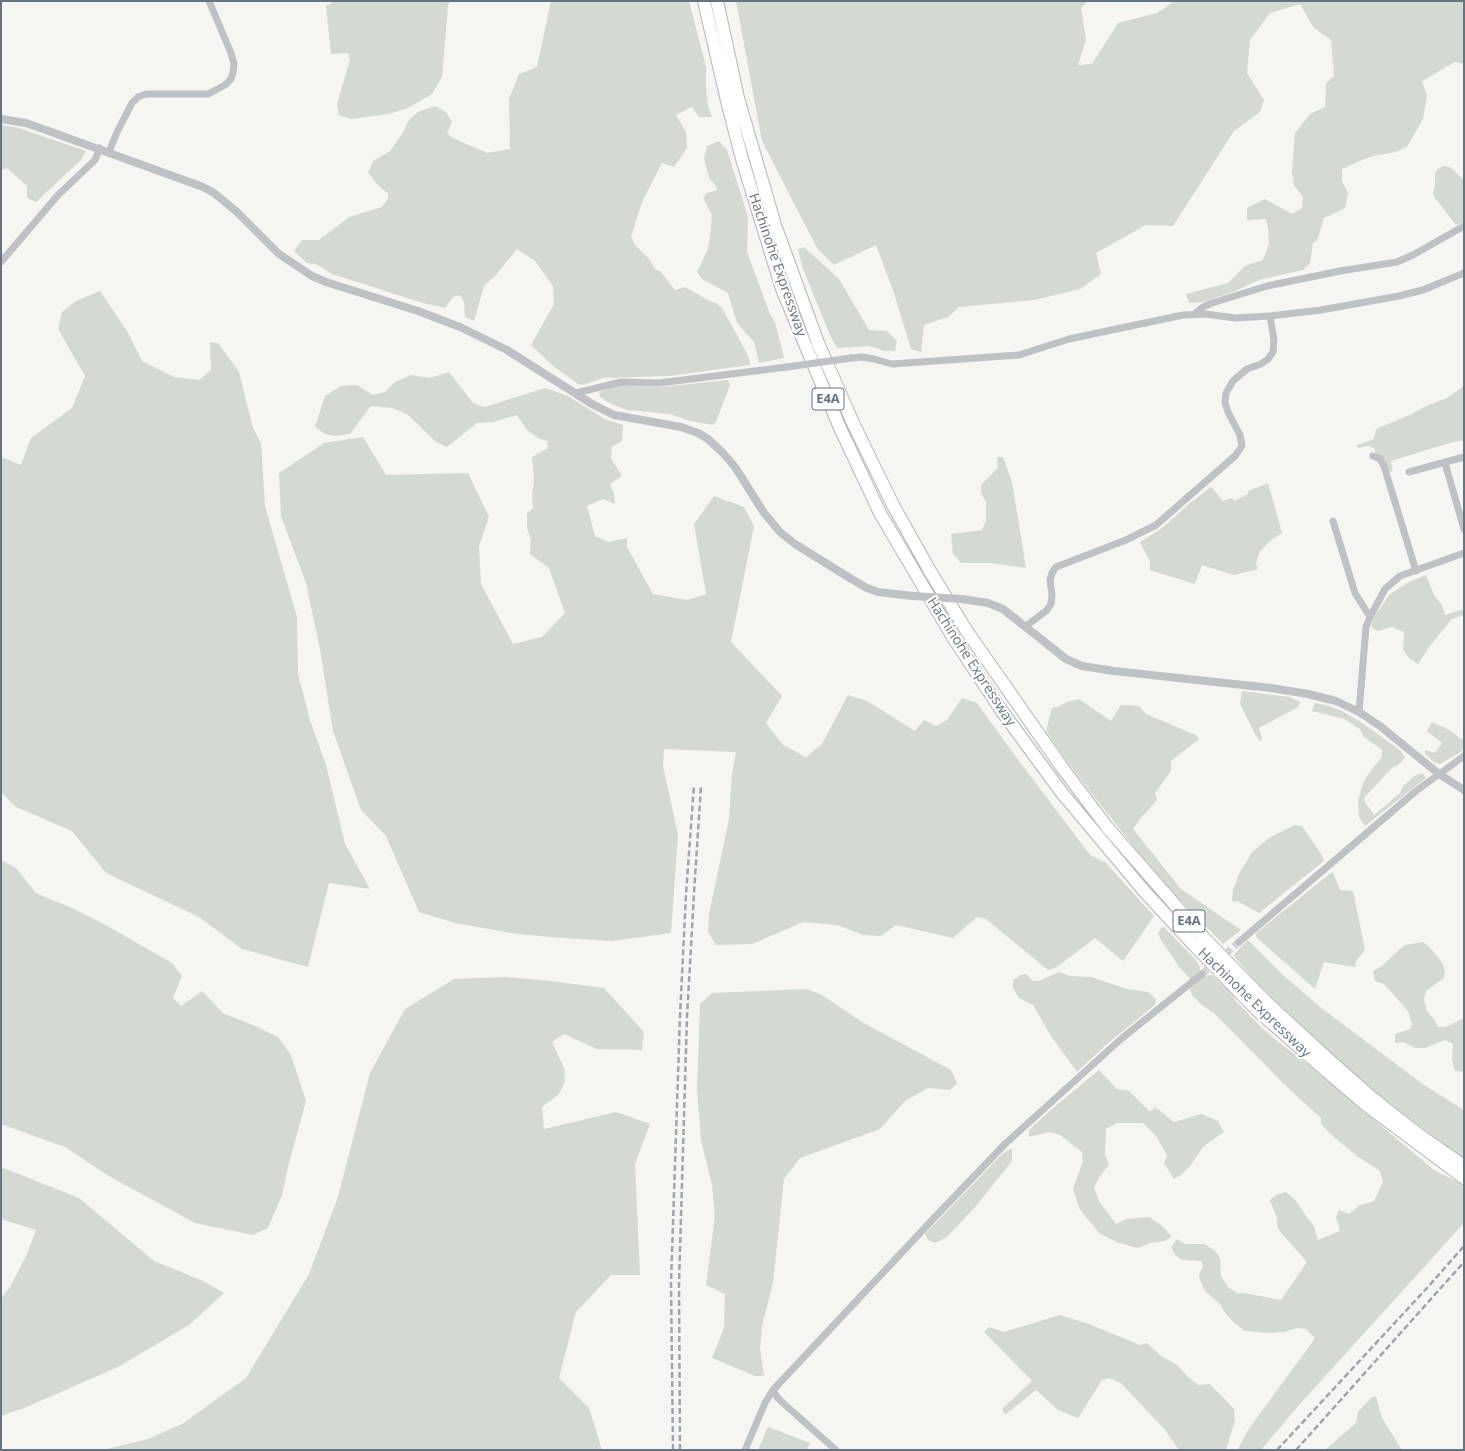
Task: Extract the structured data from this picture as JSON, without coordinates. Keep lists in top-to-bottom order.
{
  "streets": {
    "highway": ["Hachinohe Expressway", "E4A"]
  }
}
